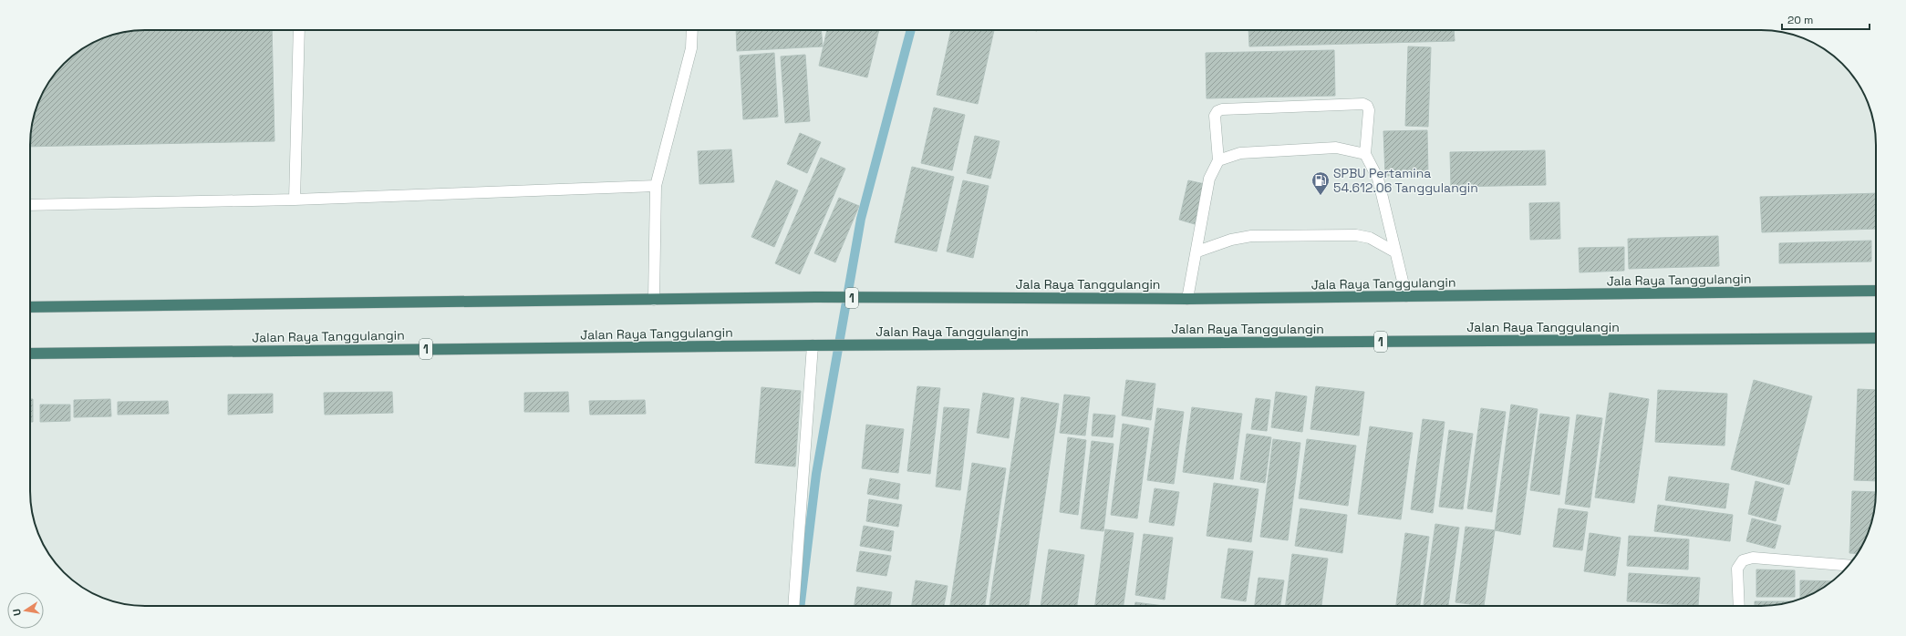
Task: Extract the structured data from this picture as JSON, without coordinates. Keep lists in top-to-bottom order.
{
  "streets": {
    "highway": ["Jala Raya Tanggulangin", "1", "Jalan Raya Tanggulangin"]
  },
  "crossings": [
    ["Jala Raya Tanggulangin", "1"]
  ],
  "places": {
    "fuel station": ["SPBU Pertamina 54.612.06 Tanggulangin"]
  },
  "scale_bar": "20 m",
  "north": "left"
}
